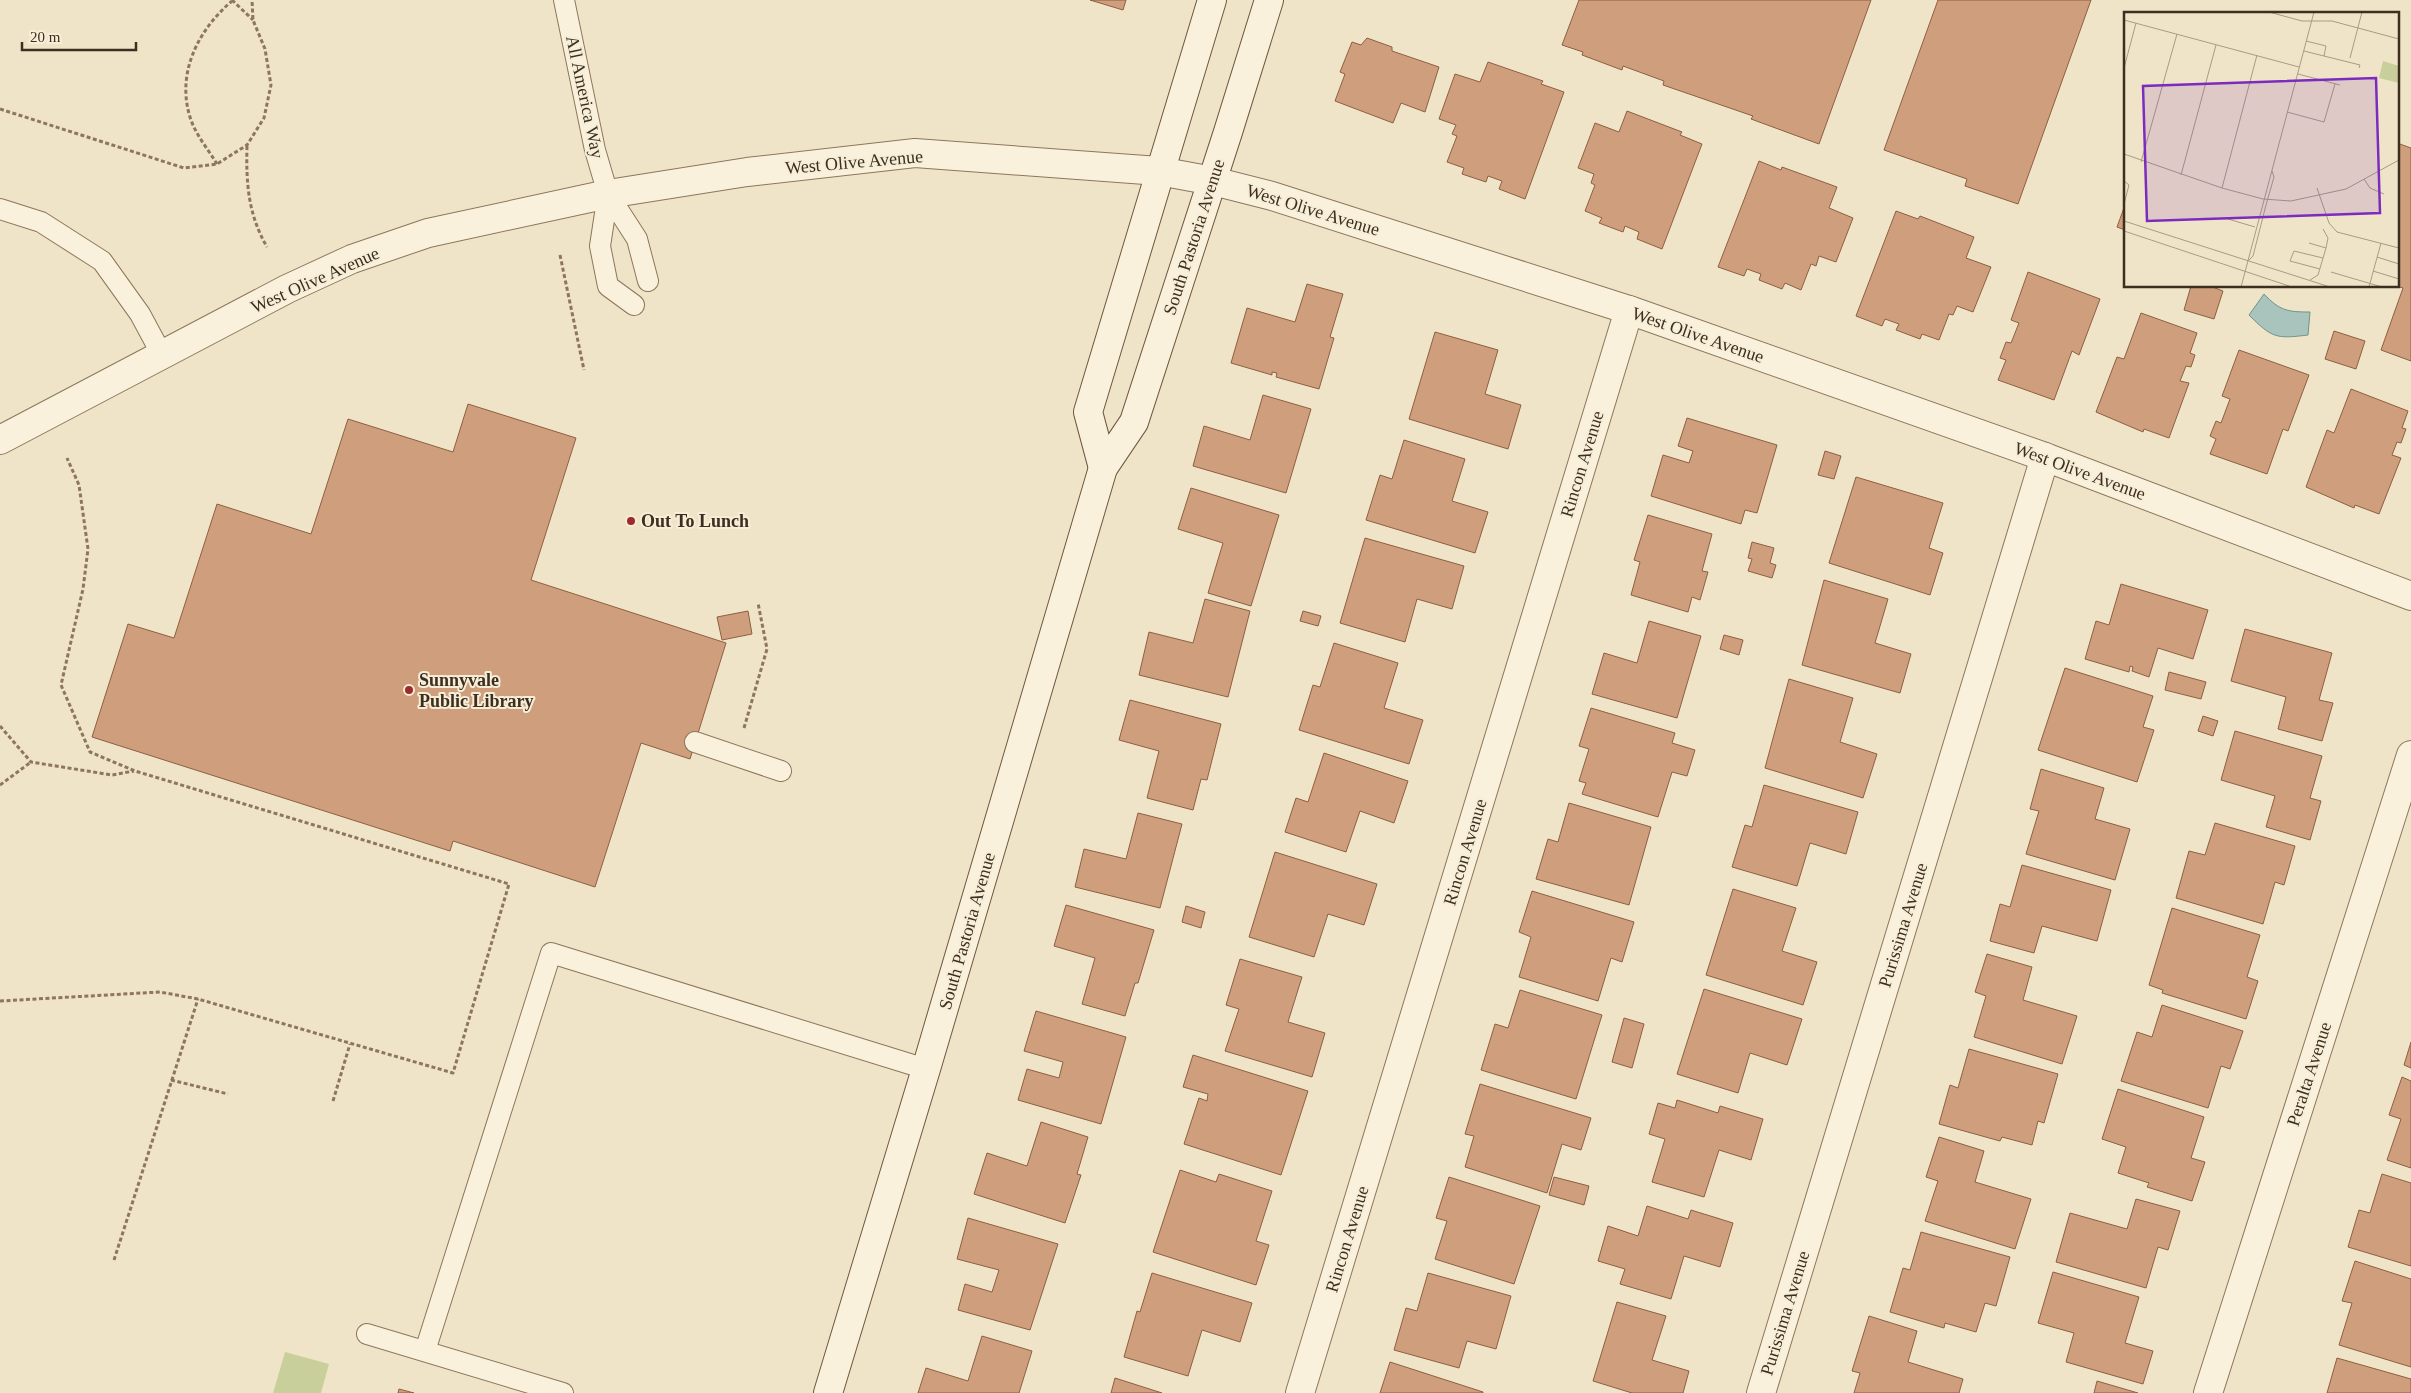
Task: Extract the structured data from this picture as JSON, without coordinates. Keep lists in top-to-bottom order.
{
  "streets": {
    "street": [
      "West Olive Avenue",
      "South Pastoria Avenue",
      "Rincon Avenue",
      "Purissima Avenue",
      "Peralta Avenue"
    ],
    "lane": ["All America Way"]
  },
  "crossings": [
    ["All America Way", "West Olive Avenue"],
    ["West Olive Avenue", "South Pastoria Avenue"],
    ["West Olive Avenue", "Rincon Avenue"],
    ["West Olive Avenue", "Purissima Avenue"]
  ],
  "places": ["Out To Lunch", "Sunnyvale Public Library"],
  "scale_bar": "20 m"
}
